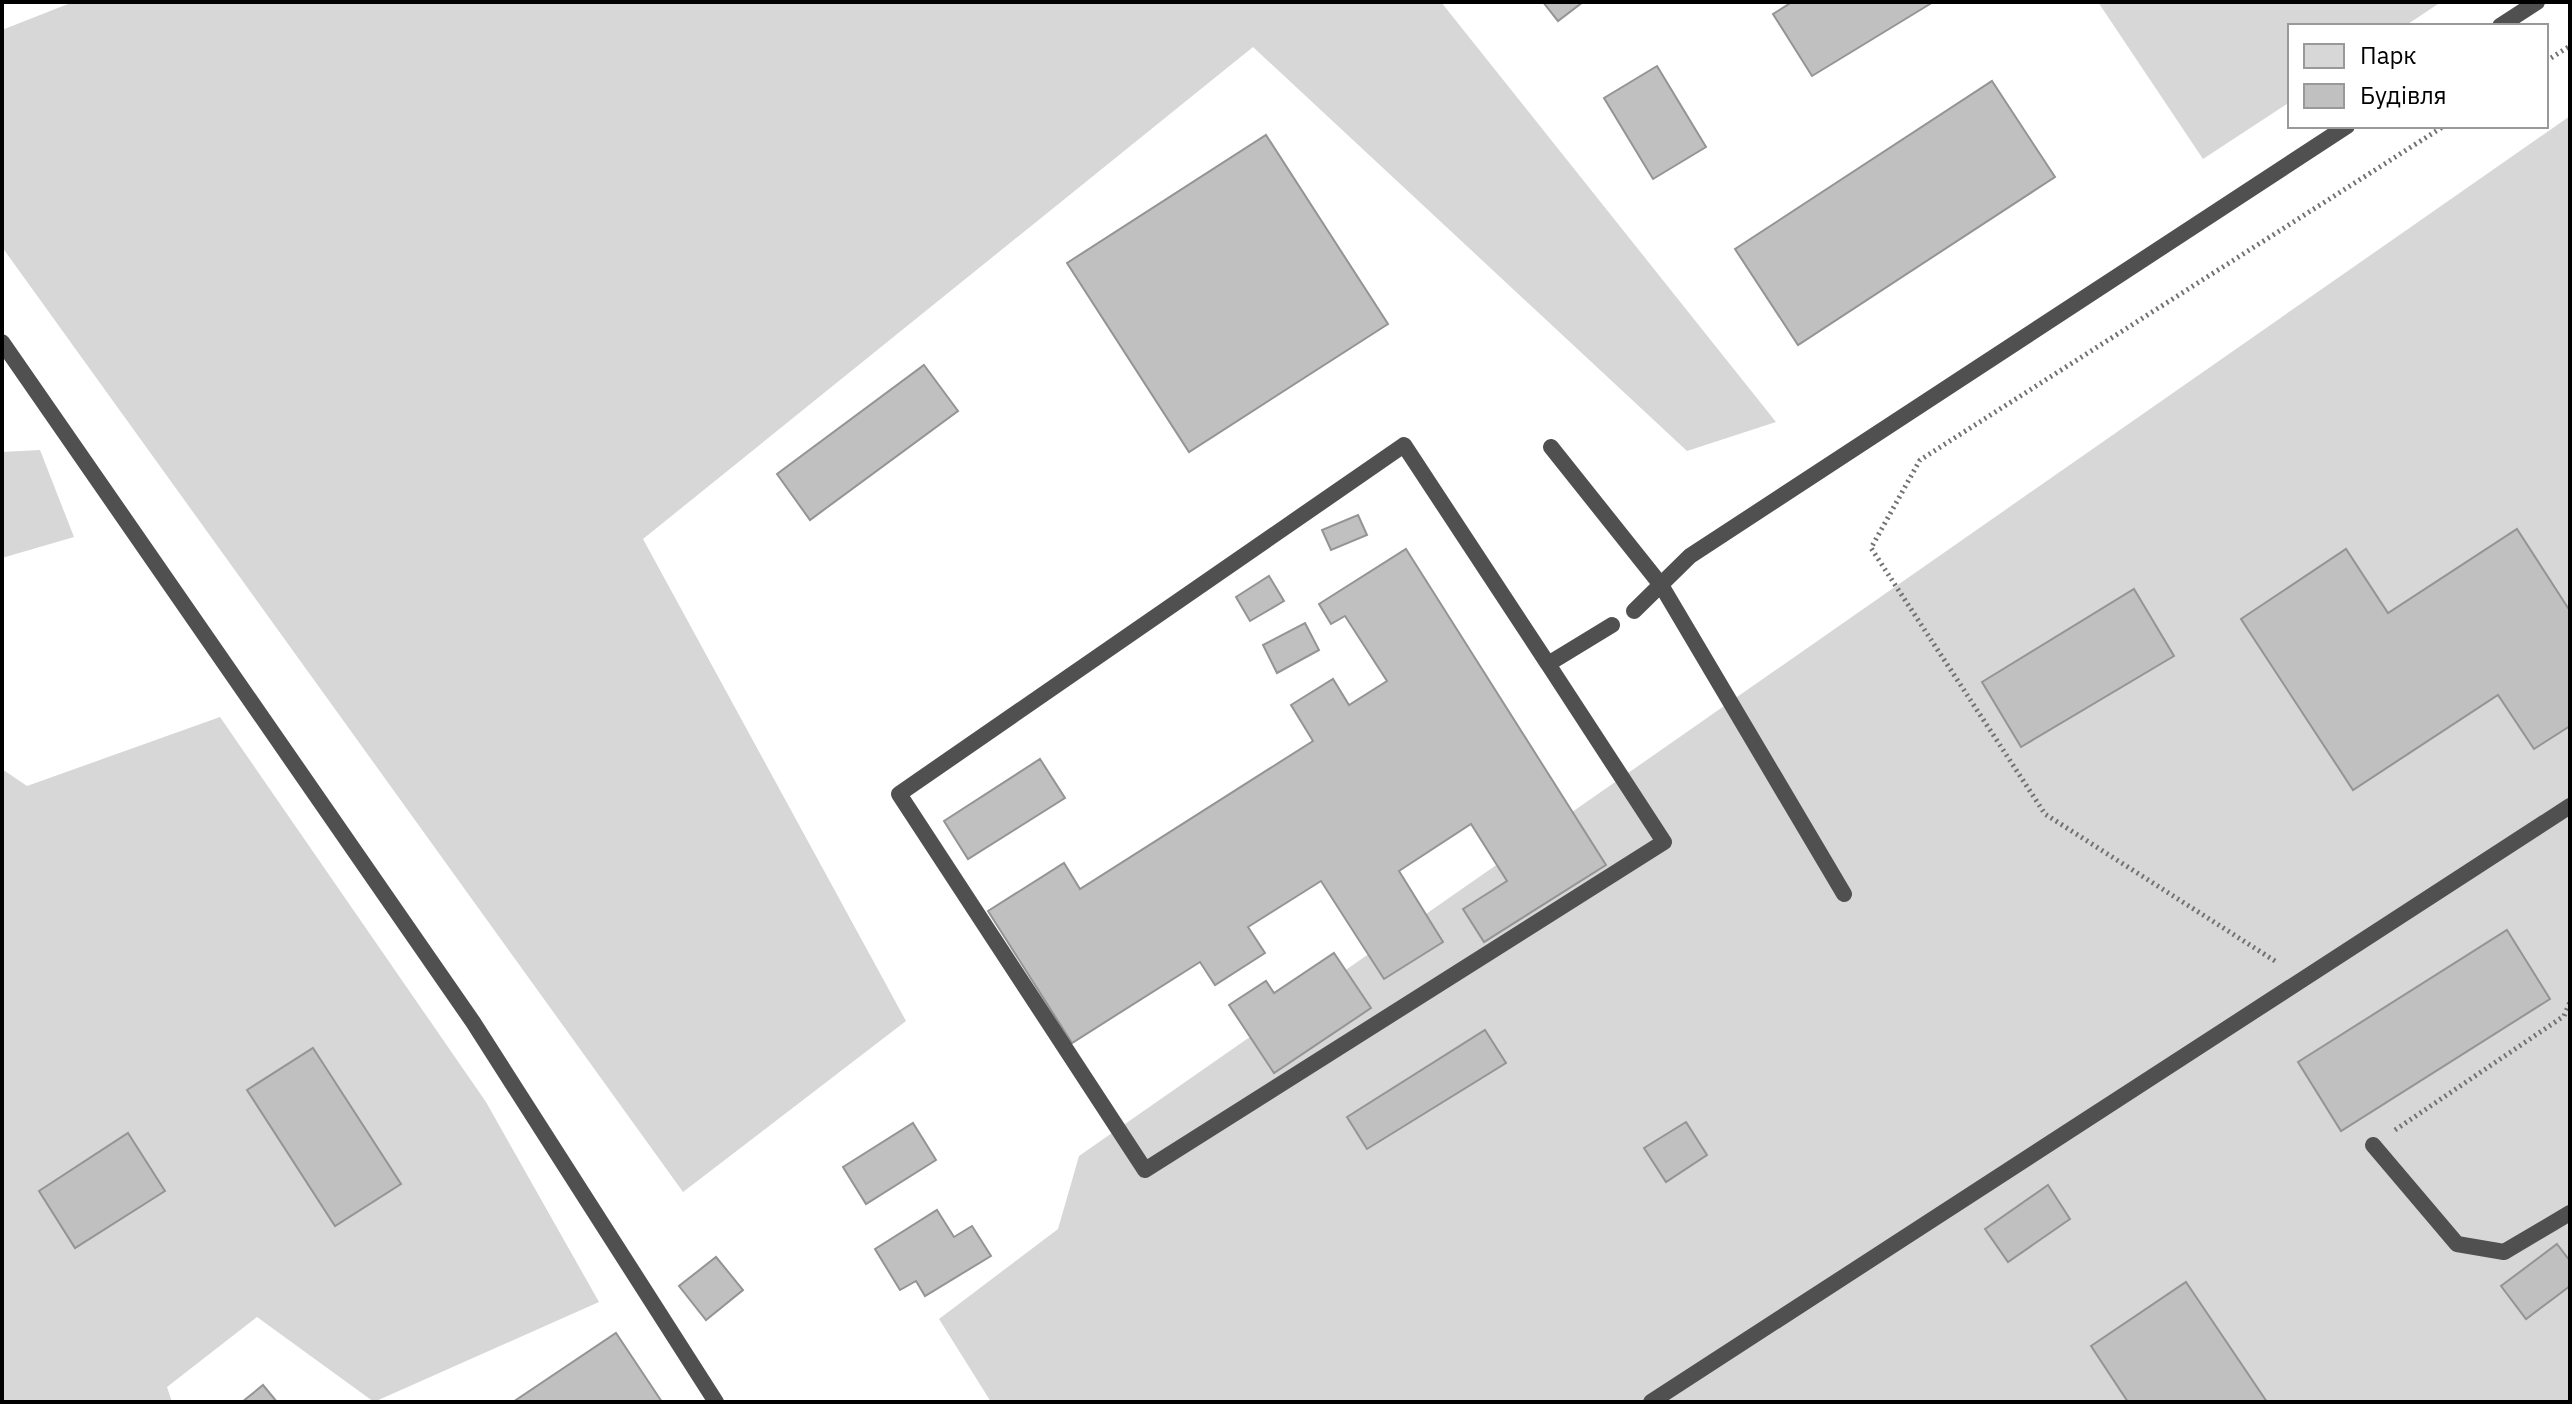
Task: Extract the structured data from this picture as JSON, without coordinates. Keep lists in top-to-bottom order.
{
  "legend": ["Парк", "Будівля"]
}
